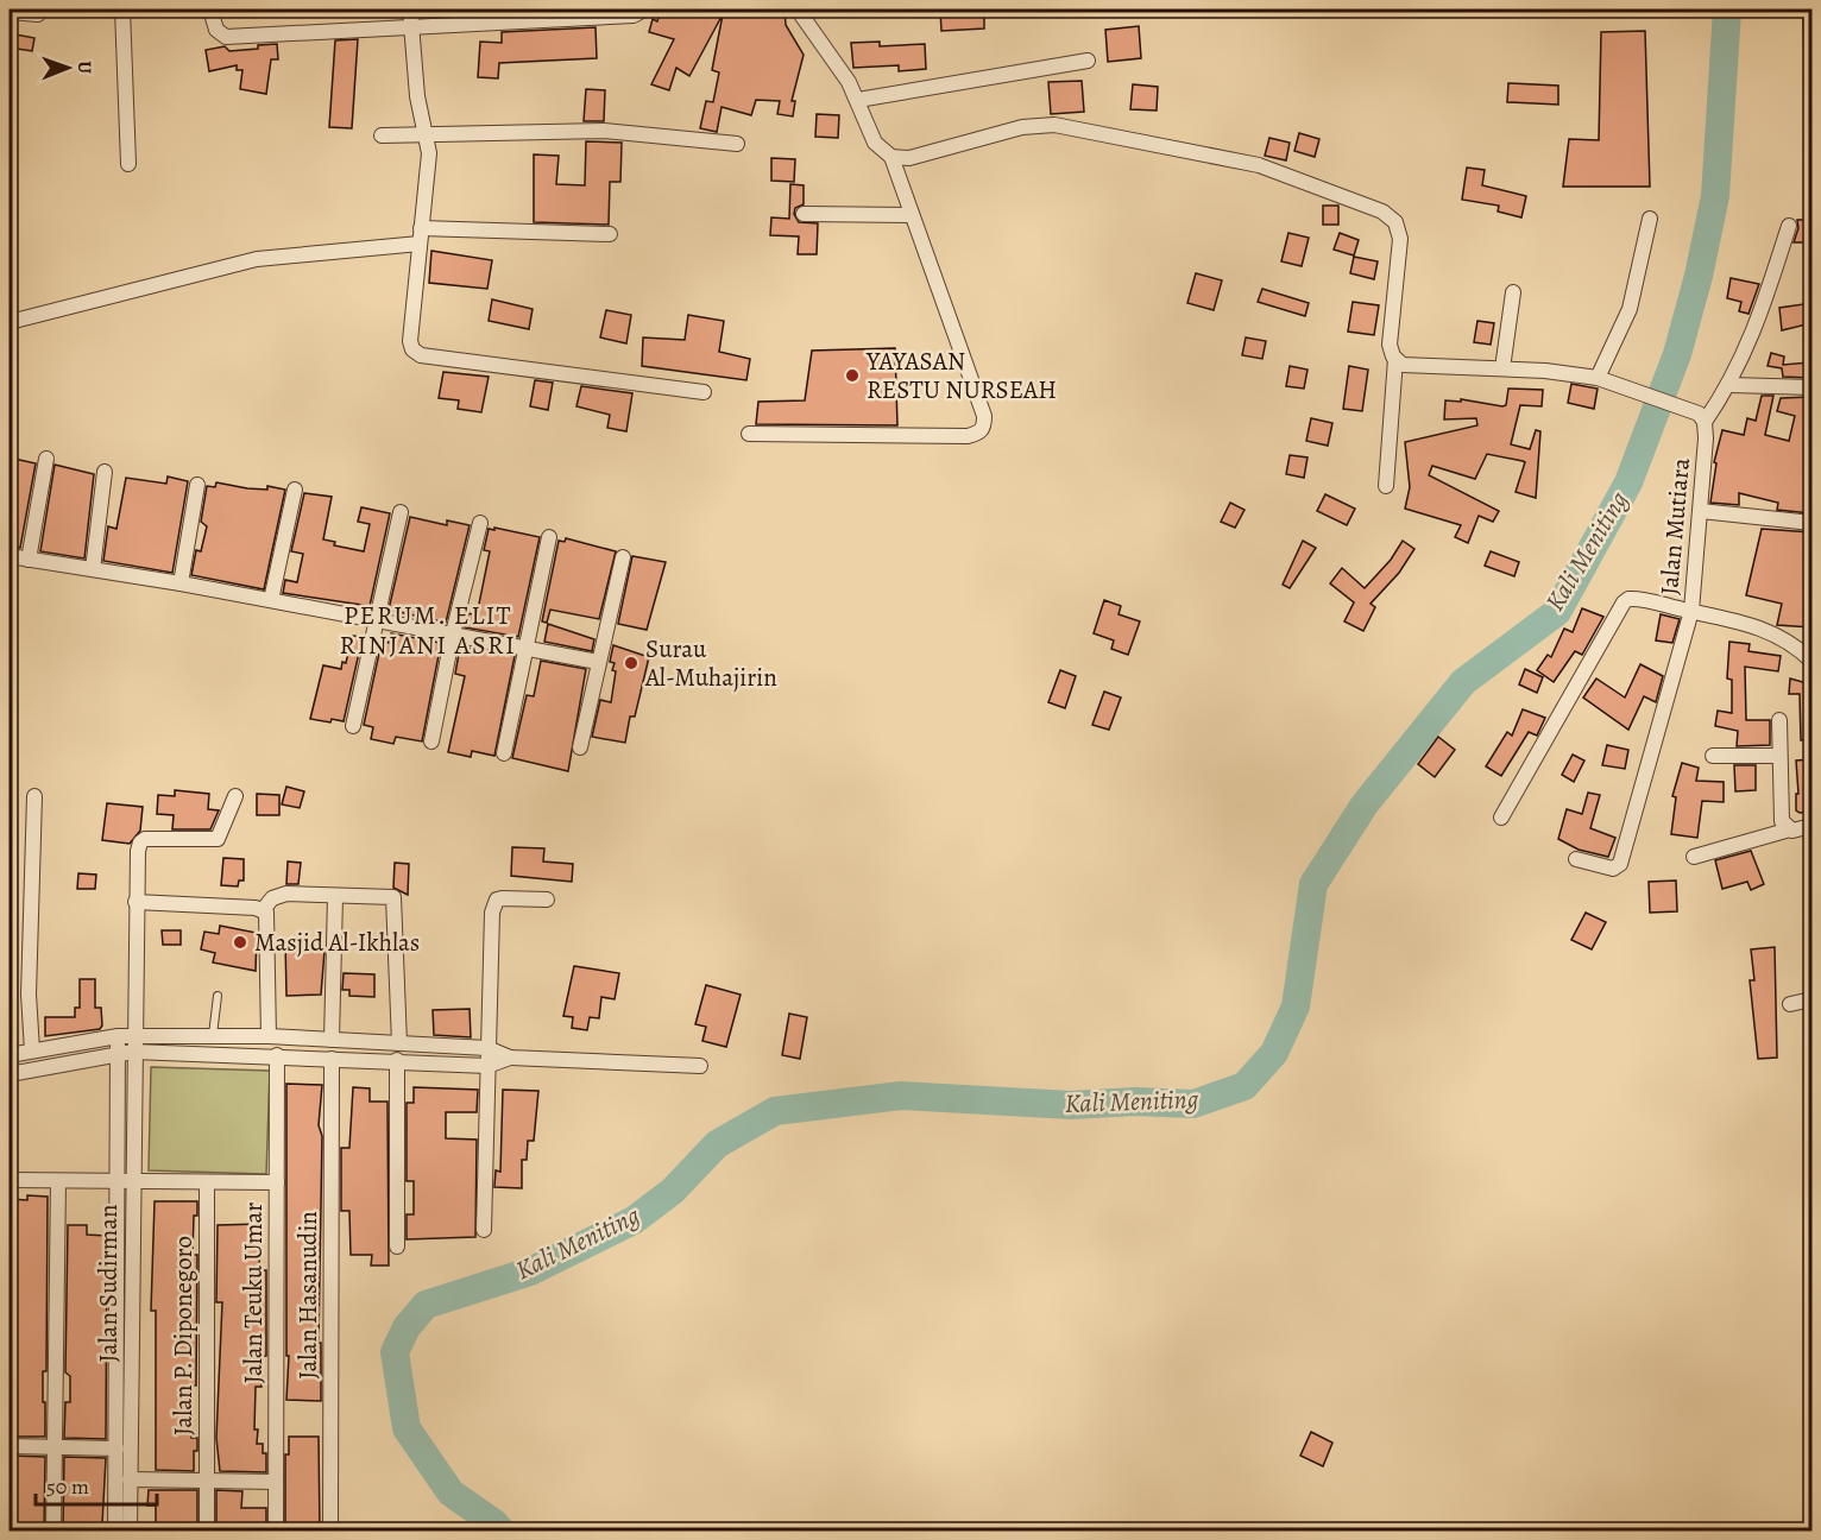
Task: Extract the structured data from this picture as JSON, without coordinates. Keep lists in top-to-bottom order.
{
  "streets": {
    "street": [
      "Jalan Mutiara",
      "Jalan Sudirman",
      "Jalan Teuku Umar",
      "Jalan Hasanudin",
      "Jalan P. Diponegoro"
    ]
  },
  "districts": ["PERUM. ELIT RINJANI ASRI"],
  "water": ["Kali Meniting"],
  "places": ["YAYASAN RESTU NURSEAH", "Surau Al-Muhajirin", "Masjid Al-Ikhlas"],
  "scale_bar": "50 m",
  "north": "right"
}
